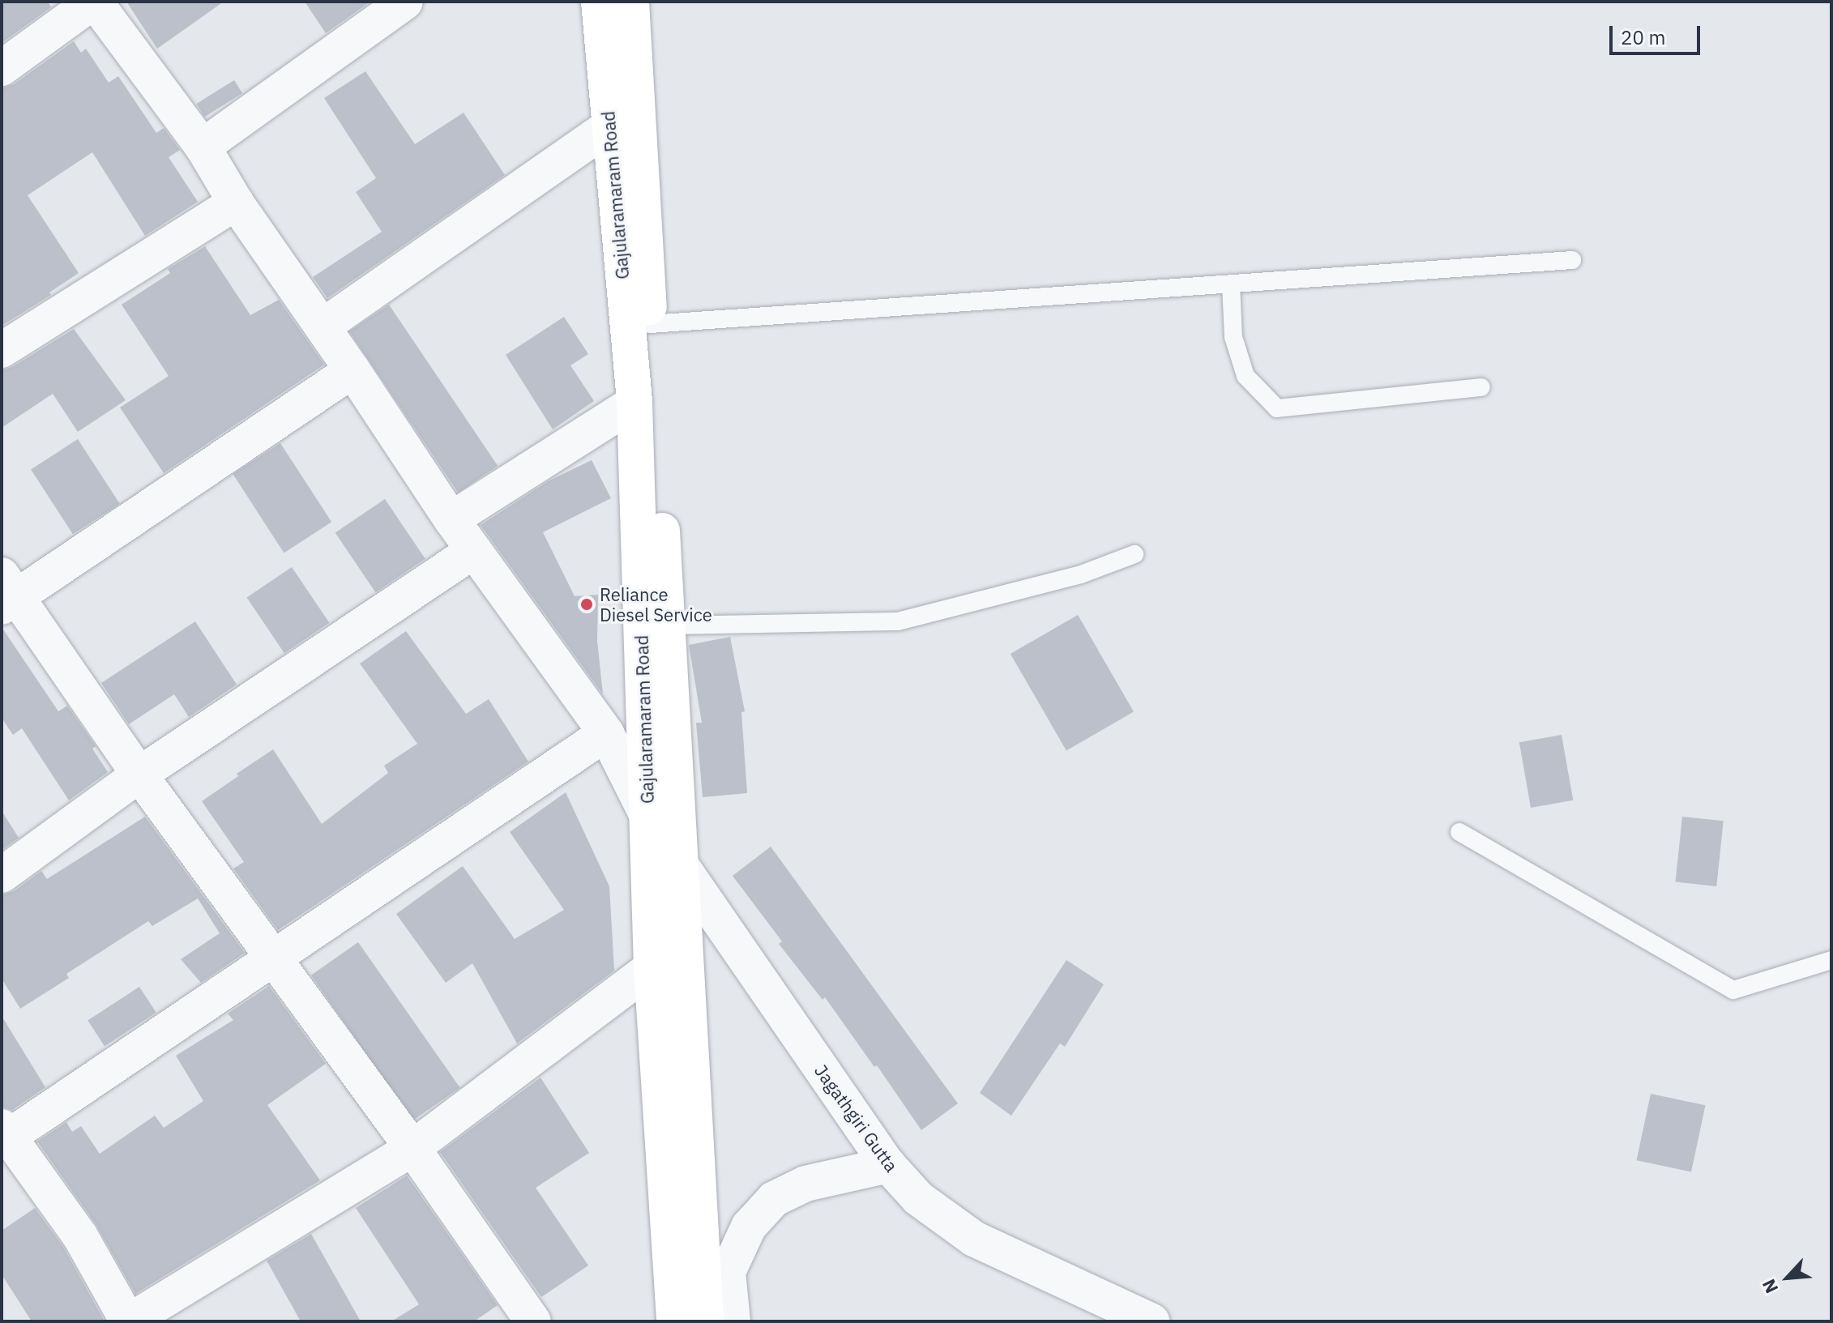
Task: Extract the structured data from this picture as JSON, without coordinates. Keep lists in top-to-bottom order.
{
  "streets": {
    "main road": ["Gajularamaram Road"],
    "street": ["Jagathgiri Gutta"]
  },
  "crossings": [
    ["Gajularamaram Road", "Jagathgiri Gutta"]
  ],
  "places": ["Reliance Diesel Service"],
  "scale_bar": "20 m",
  "north": "bottom left"
}
